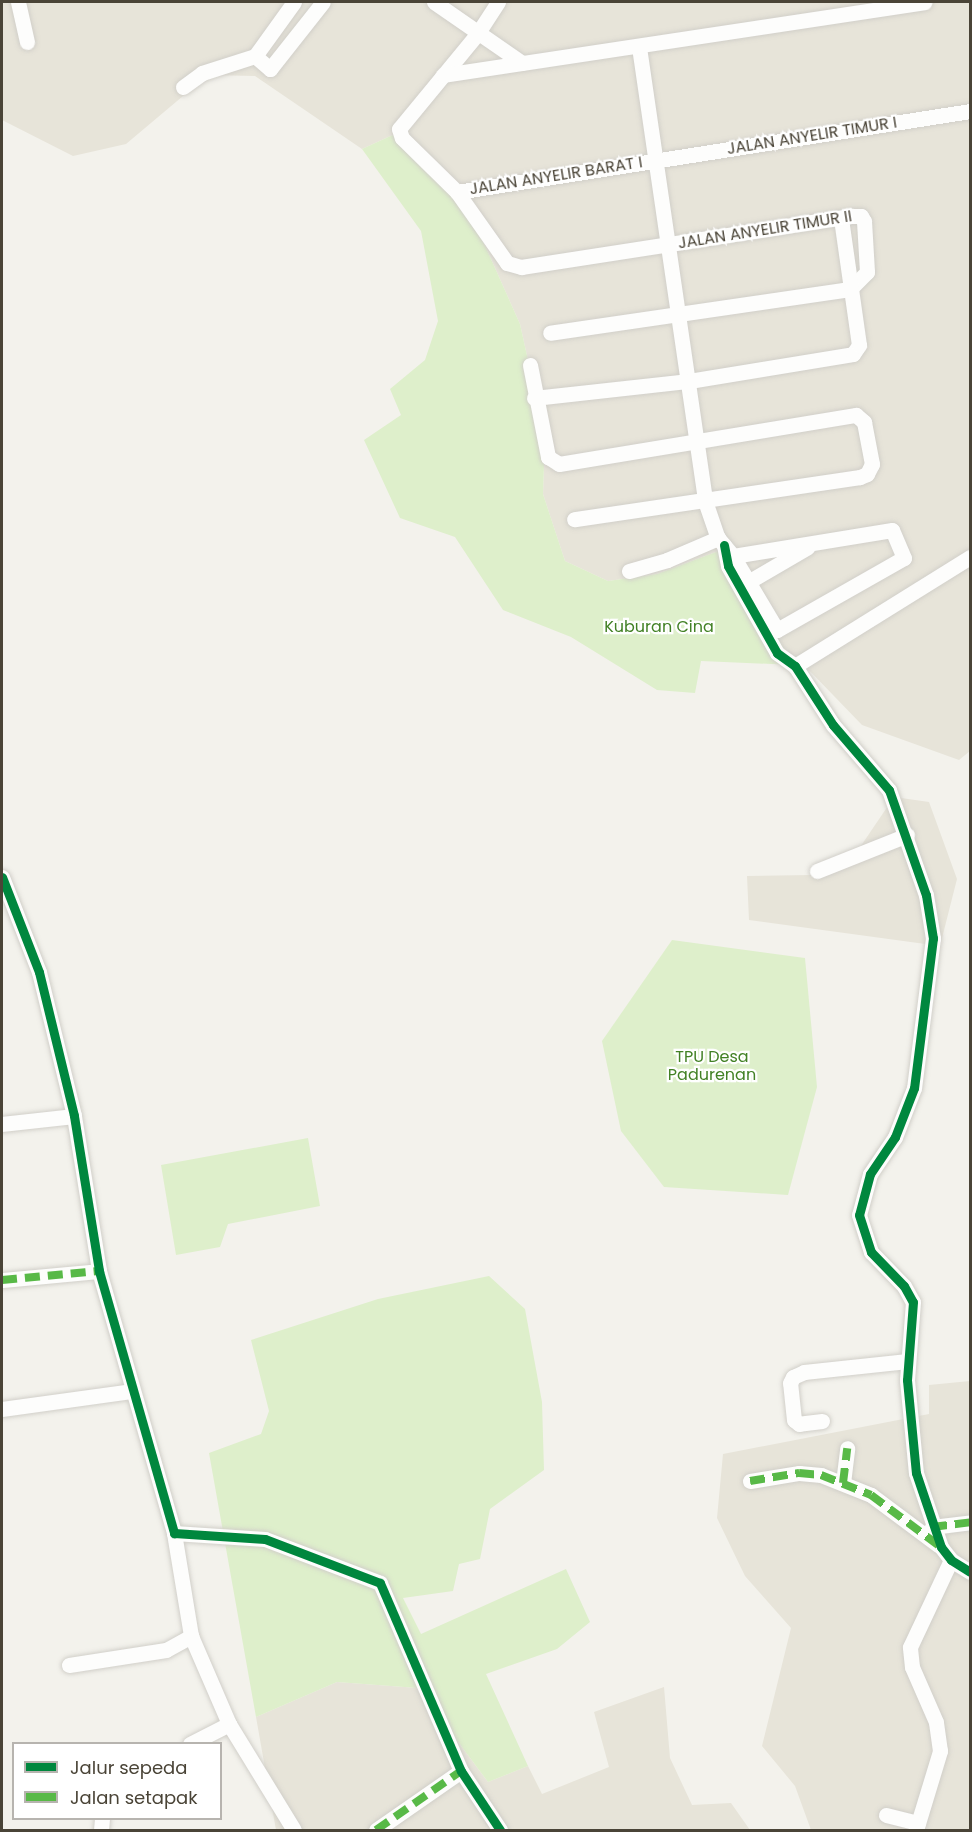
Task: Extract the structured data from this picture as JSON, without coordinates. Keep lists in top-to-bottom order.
{
  "streets": {
    "street": ["JALAN ANYELIR TIMUR I", "JALAN ANYELIR BARAT I", "JALAN ANYELIR TIMUR II"]
  },
  "crossings": [
    ["JALAN ANYELIR TIMUR I", "JALAN ANYELIR BARAT I"],
    ["JALAN ANYELIR BARAT I", "JALAN ANYELIR TIMUR II"]
  ],
  "parks": ["Kuburan Cina", "TPU Desa Padurenan"],
  "legend": ["Jalur sepeda", "Jalan setapak"]
}
